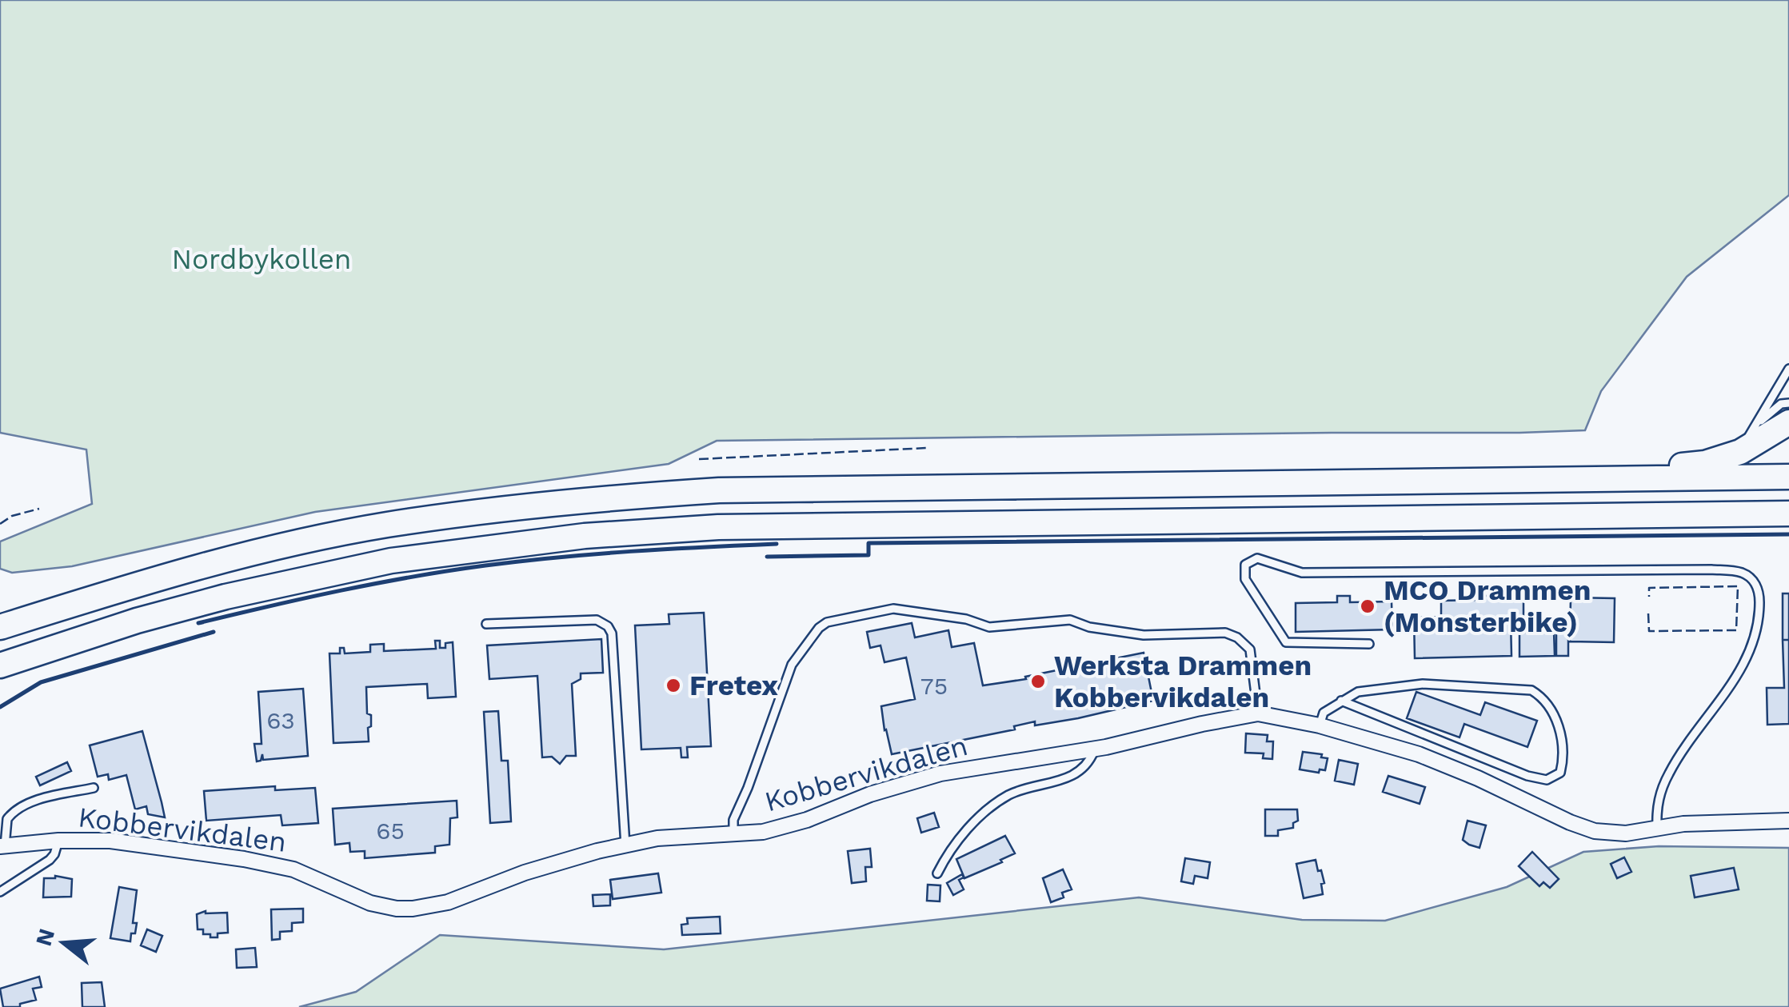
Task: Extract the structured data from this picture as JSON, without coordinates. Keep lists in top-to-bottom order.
{
  "streets": {
    "street": ["Kobbervikdalen"]
  },
  "parks": ["Nordbykollen"],
  "places": ["MCO Drammen (Monsterbike)", "Werksta Drammen Kobbervikdalen", "Fretex"],
  "house_numbers": ["75", "63", "65"],
  "north": "left"
}
